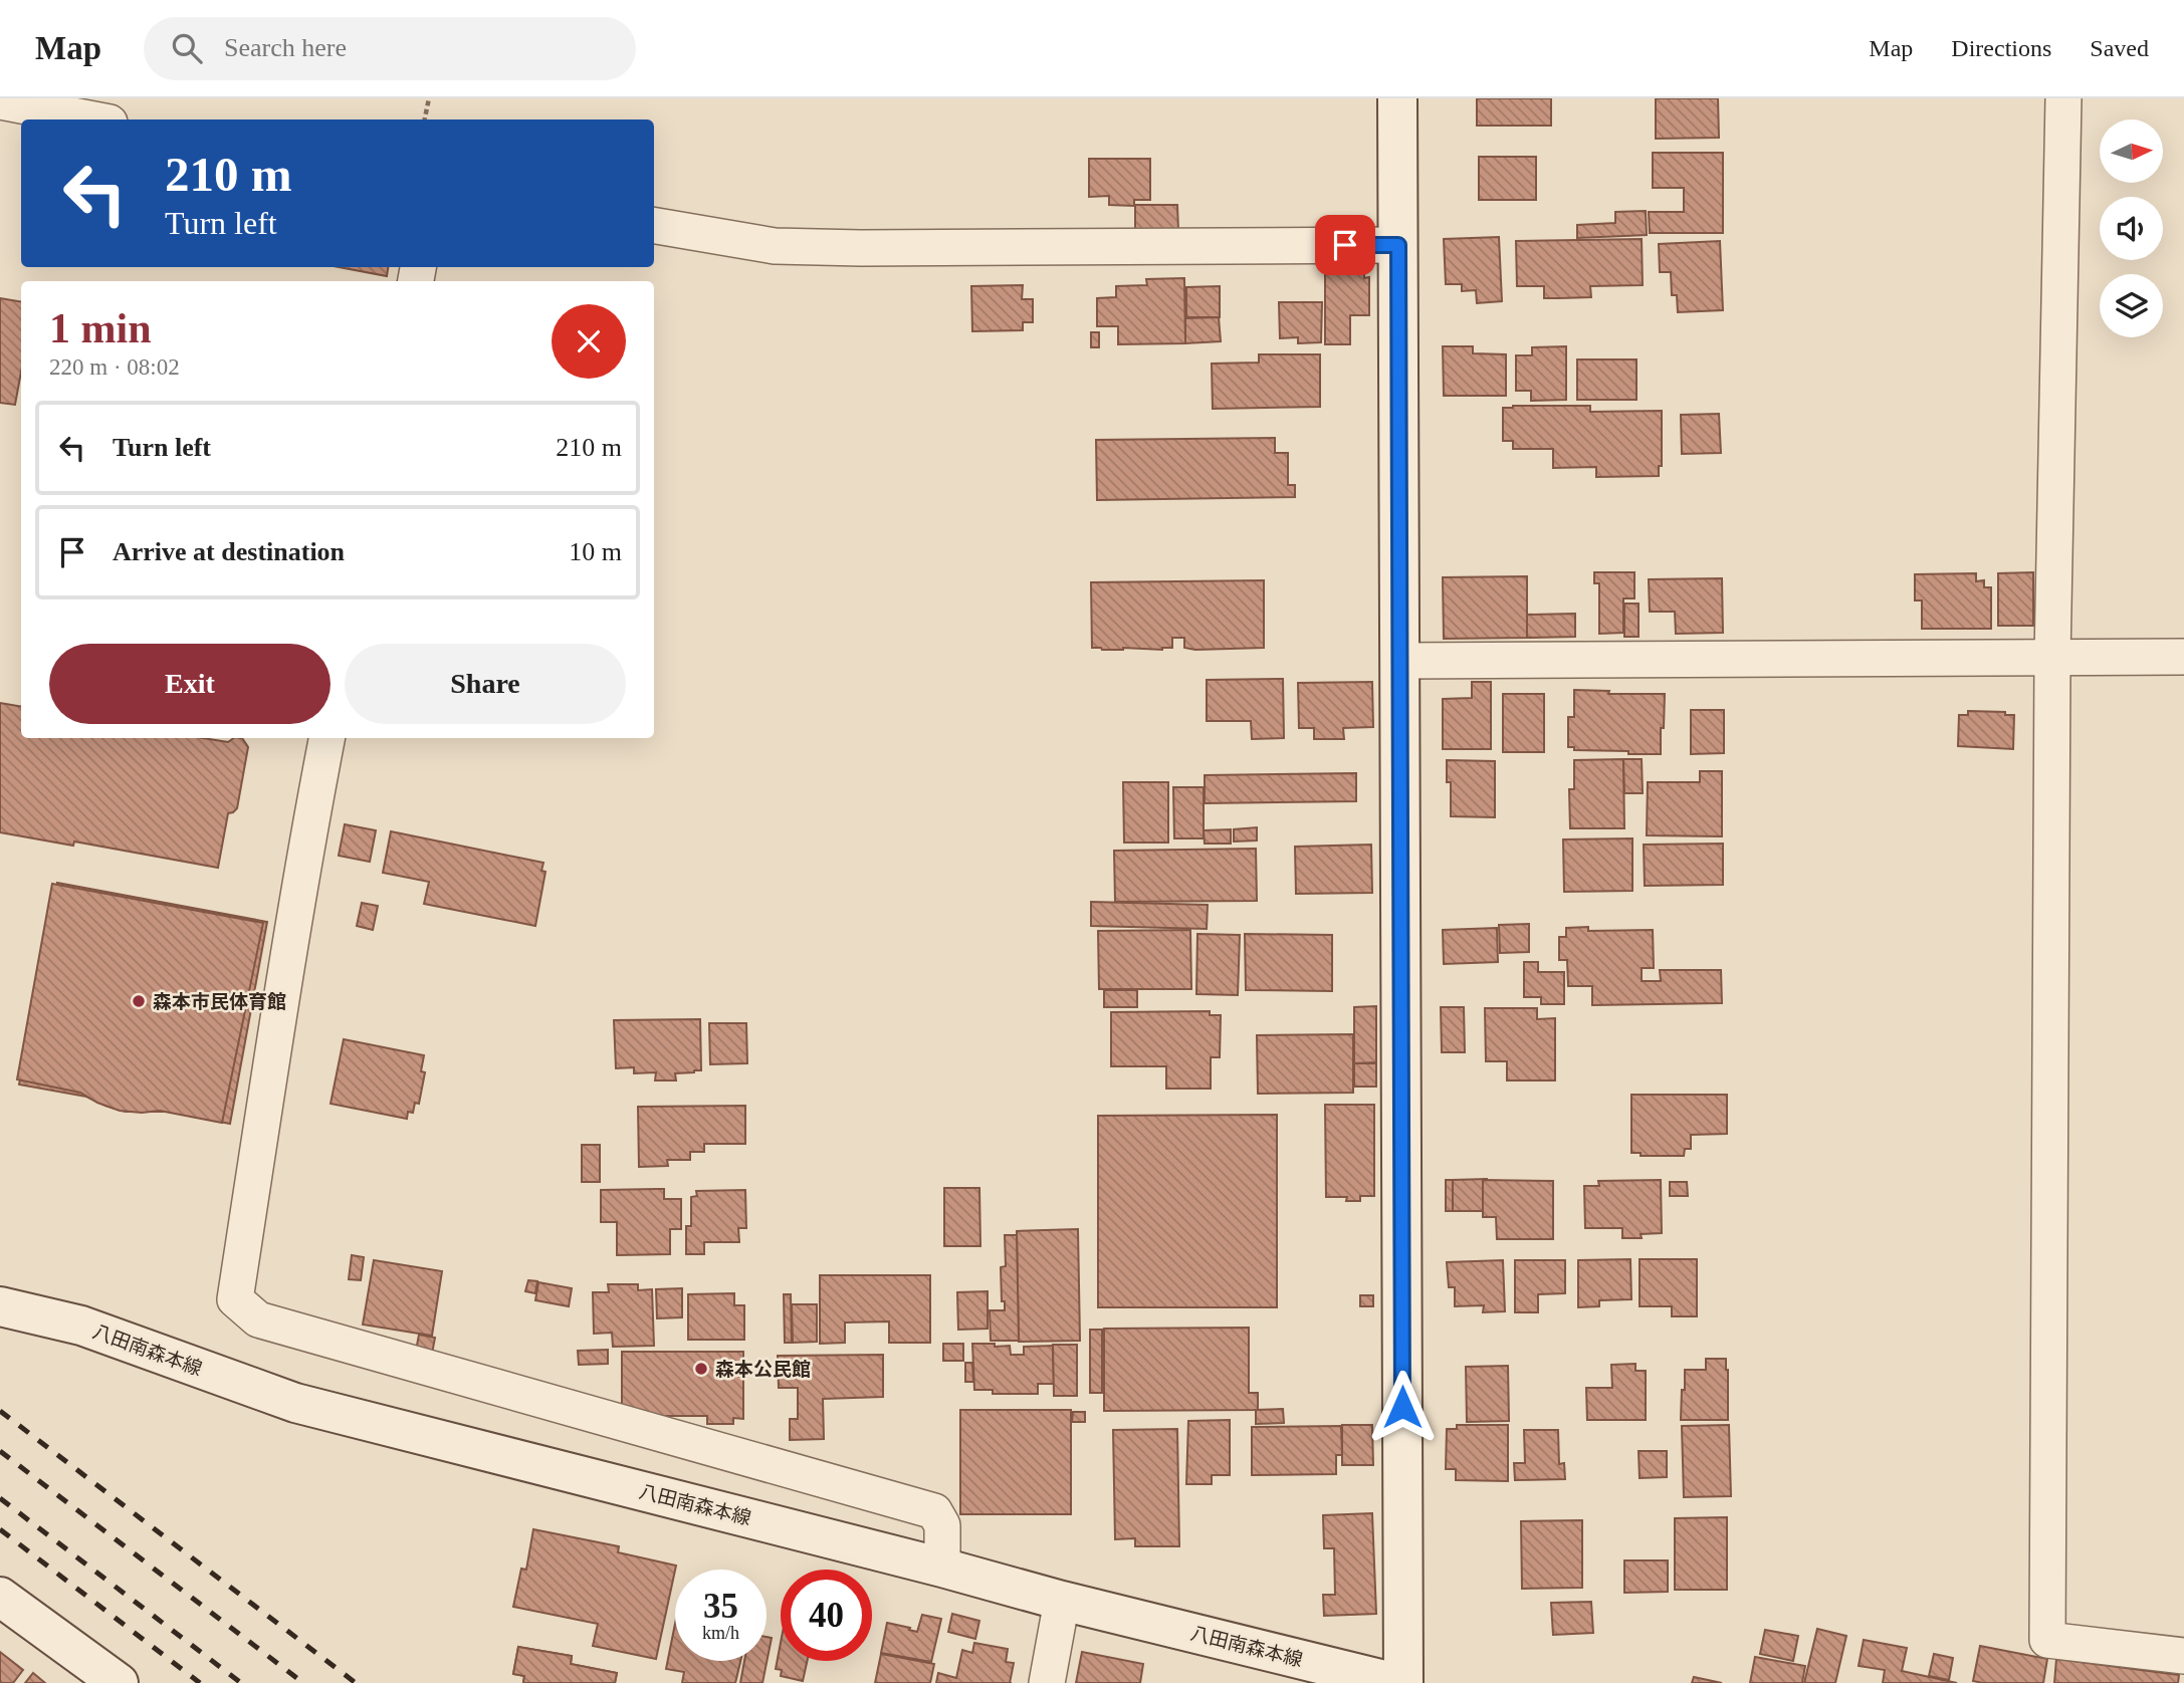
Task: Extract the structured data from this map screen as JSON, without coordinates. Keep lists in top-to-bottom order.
{
  "streets": {
    "main road": ["八田南森本線"]
  },
  "places": ["森本市民体育館", "森本公民館"],
  "north": "right",
  "page": {
    "header": "Map",
    "search": "Search here",
    "nav": ["Map", "Directions", "Saved"],
    "turn": ["210 m", "Turn left"],
    "heading": ["1 min", "220 m · 08:02"],
    "list": [
      {
        "name": "Turn left",
        "value": "210 m"
      },
      {
        "name": "Arrive at destination",
        "value": "10 m"
      }
    ],
    "buttons": ["Exit", "Share"],
    "speed": "35 km/h",
    "limit": "40"
  }
}
